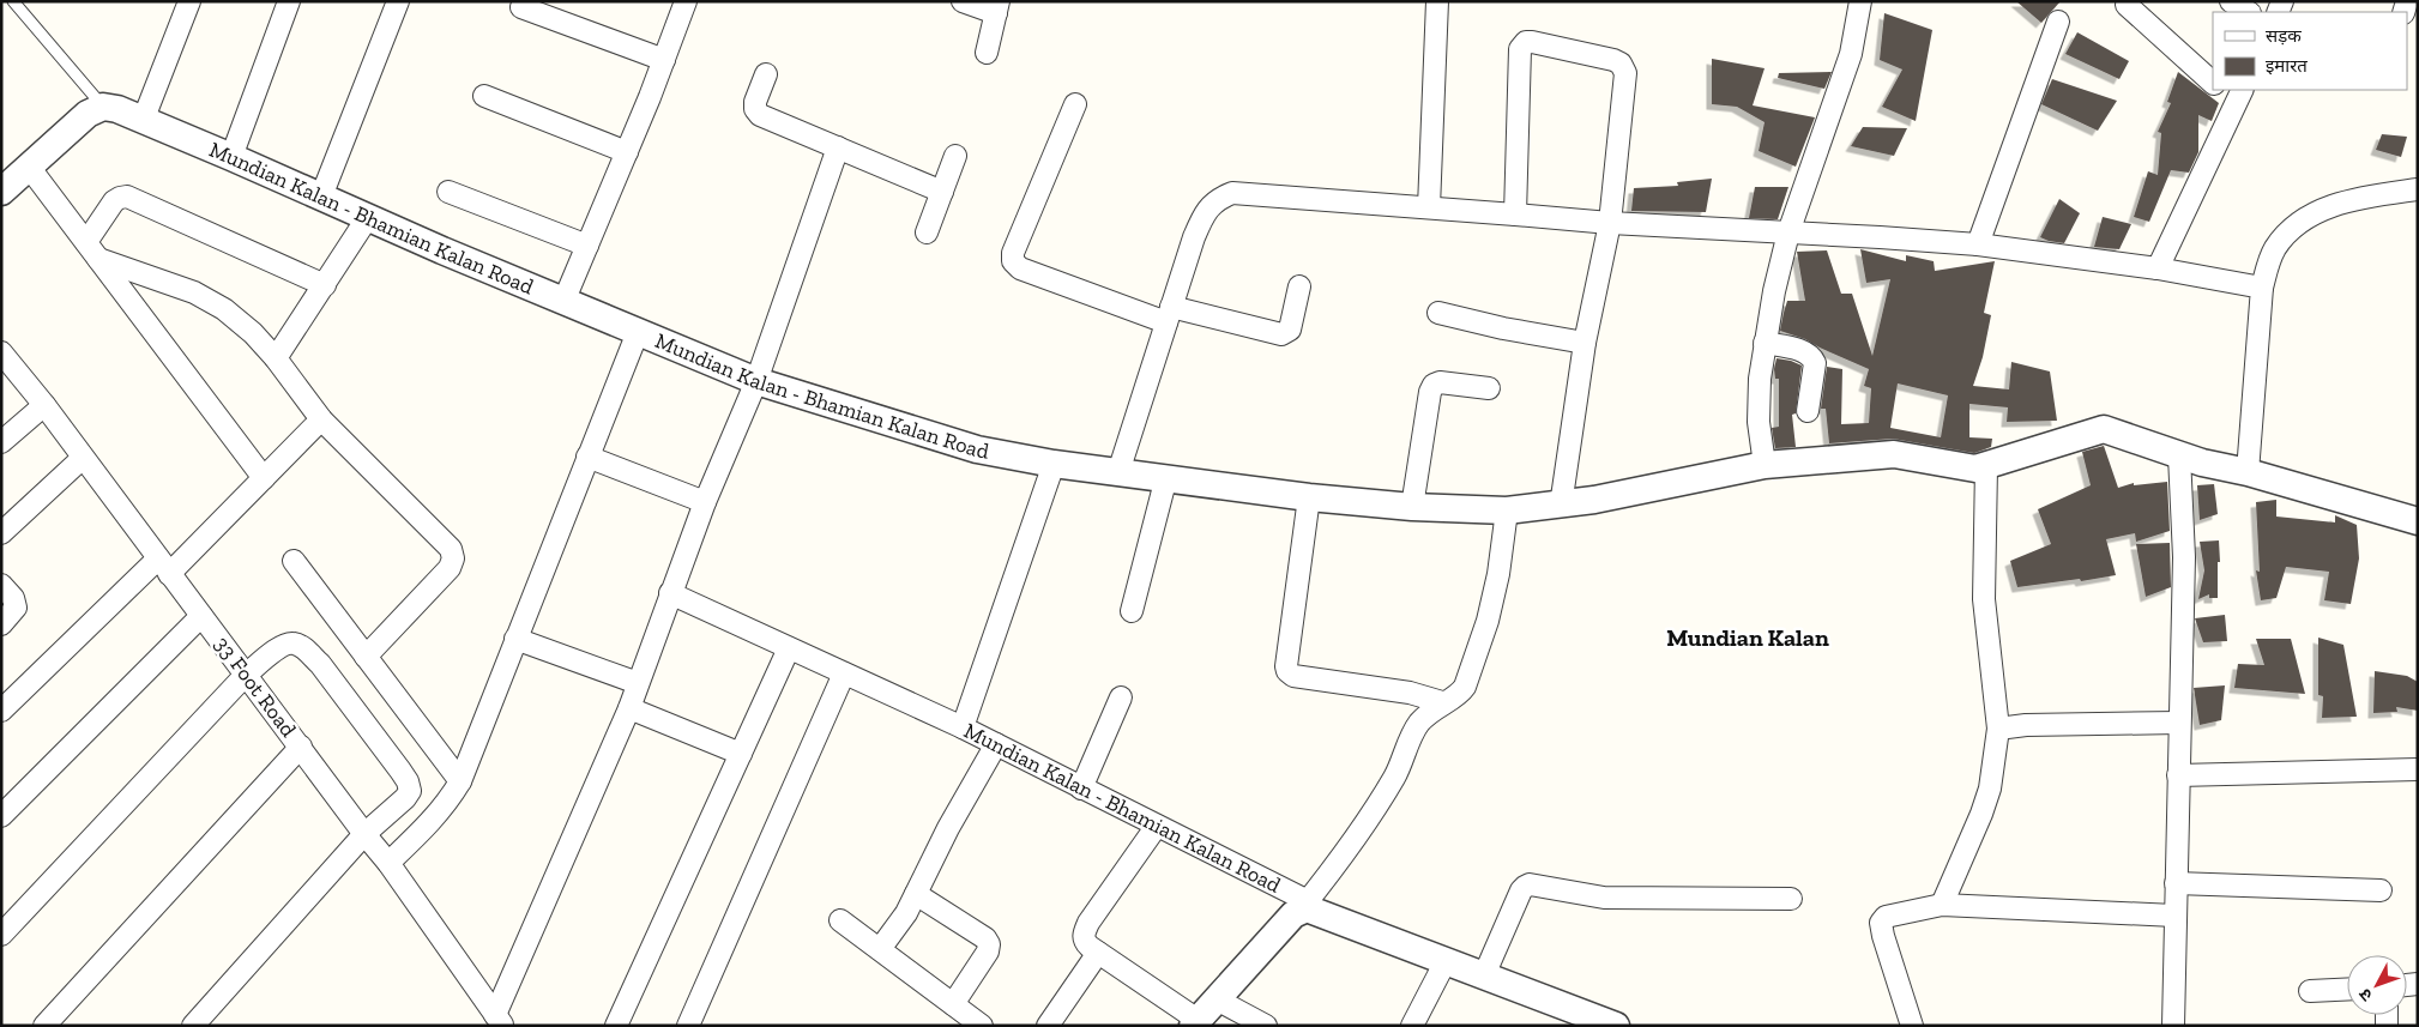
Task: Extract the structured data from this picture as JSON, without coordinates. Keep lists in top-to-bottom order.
{
  "streets": {
    "street": ["Mundian Kalan - Bhamian Kalan Road", "33 Foot Road"]
  },
  "districts": ["Mundian Kalan"],
  "legend": ["सड़क", "इमारत"],
  "north": "bottom left"
}
